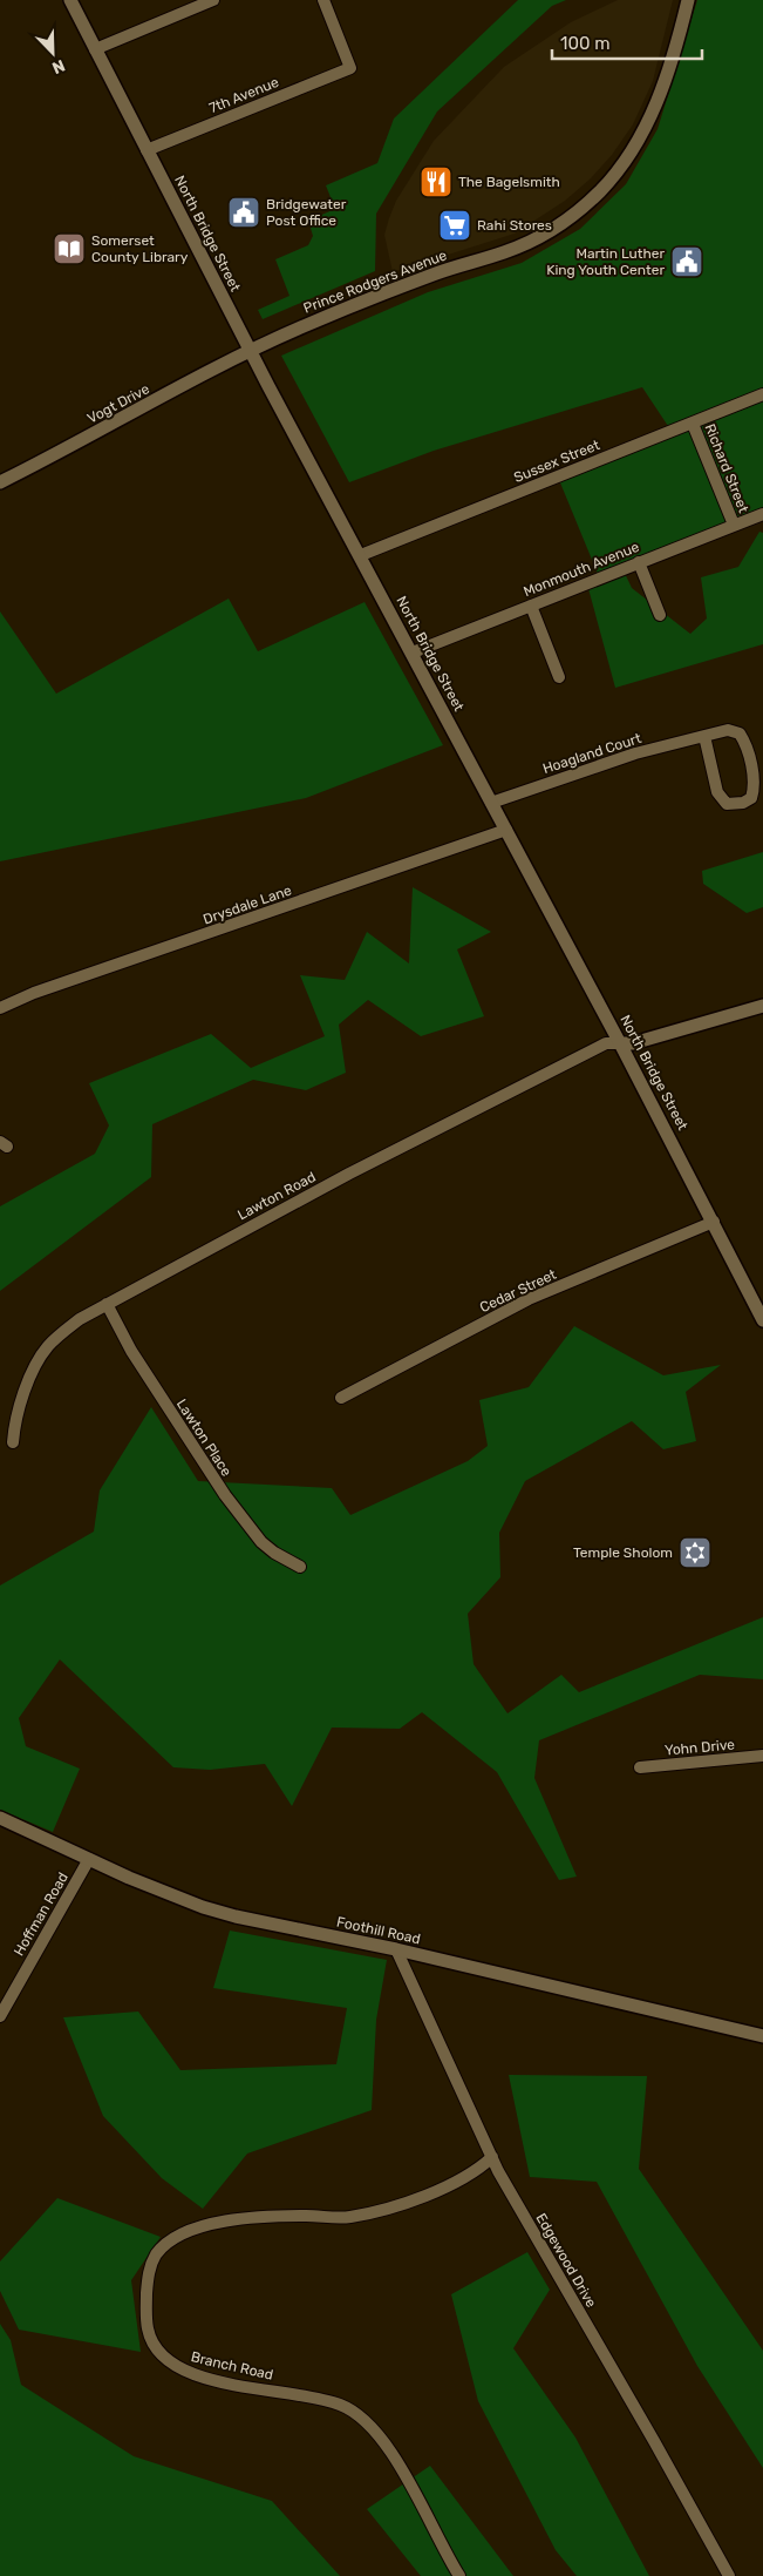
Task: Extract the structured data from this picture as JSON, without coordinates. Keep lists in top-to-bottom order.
{
  "streets": {
    "street": [
      "7th Avenue",
      "North Bridge Street",
      "Prince Rodgers Avenue",
      "Vogt Drive",
      "Sussex Street",
      "Richard Street",
      "Monmouth Avenue",
      "Hoagland Court",
      "Drysdale Lane",
      "Lawton Road",
      "Cedar Street",
      "Lawton Place",
      "Yohn Drive",
      "Hoffman Road",
      "Foothill Road",
      "Edgewood Drive",
      "Branch Road"
    ]
  },
  "crossings": [
    ["7th Avenue", "North Bridge Street"],
    ["North Bridge Street", "Prince Rodgers Avenue"],
    ["North Bridge Street", "Vogt Drive"],
    ["North Bridge Street", "Sussex Street"],
    ["North Bridge Street", "Monmouth Avenue"],
    ["North Bridge Street", "Hoagland Court"],
    ["North Bridge Street", "Drysdale Lane"],
    ["North Bridge Street", "Lawton Road"],
    ["North Bridge Street", "Cedar Street"],
    ["Prince Rodgers Avenue", "Vogt Drive"],
    ["Sussex Street", "Richard Street"],
    ["Richard Street", "Monmouth Avenue"],
    ["Lawton Road", "Lawton Place"],
    ["Hoffman Road", "Foothill Road"],
    ["Foothill Road", "Edgewood Drive"],
    ["Edgewood Drive", "Branch Road"]
  ],
  "places": {
    "restaurant": ["The Bagelsmith"],
    "public building": ["Bridgewater Post Office", "Martin Luther King Youth Center"],
    "supermarket": ["Rahi Stores"],
    "library": ["Somerset County Library"],
    "synagogue": ["Temple Sholom"]
  },
  "scale_bar": "100 m",
  "north": "bottom right"
}
